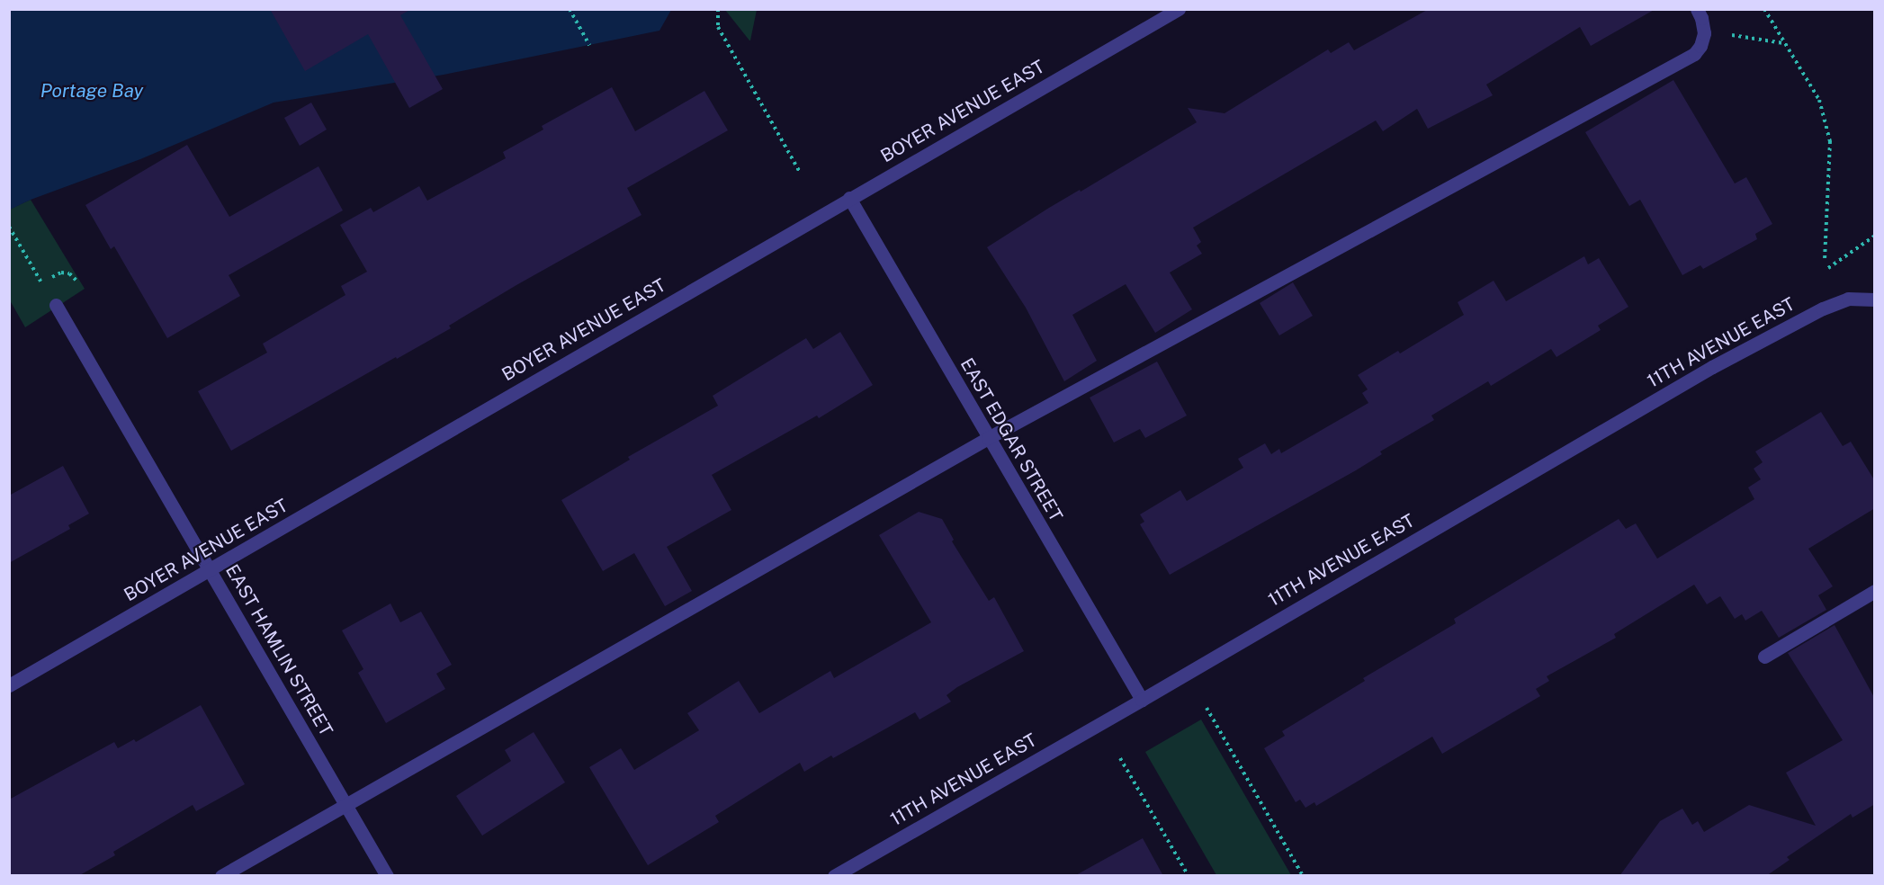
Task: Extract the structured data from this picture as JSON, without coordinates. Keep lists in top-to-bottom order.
{
  "streets": {
    "street": [
      "BOYER AVENUE EAST",
      "11TH AVENUE EAST",
      "EAST EDGAR STREET",
      "EAST HAMLIN STREET"
    ]
  },
  "crossings": [
    ["BOYER AVENUE EAST", "EAST EDGAR STREET"],
    ["BOYER AVENUE EAST", "EAST HAMLIN STREET"],
    ["11TH AVENUE EAST", "EAST EDGAR STREET"]
  ],
  "water": ["Portage Bay"]
}
